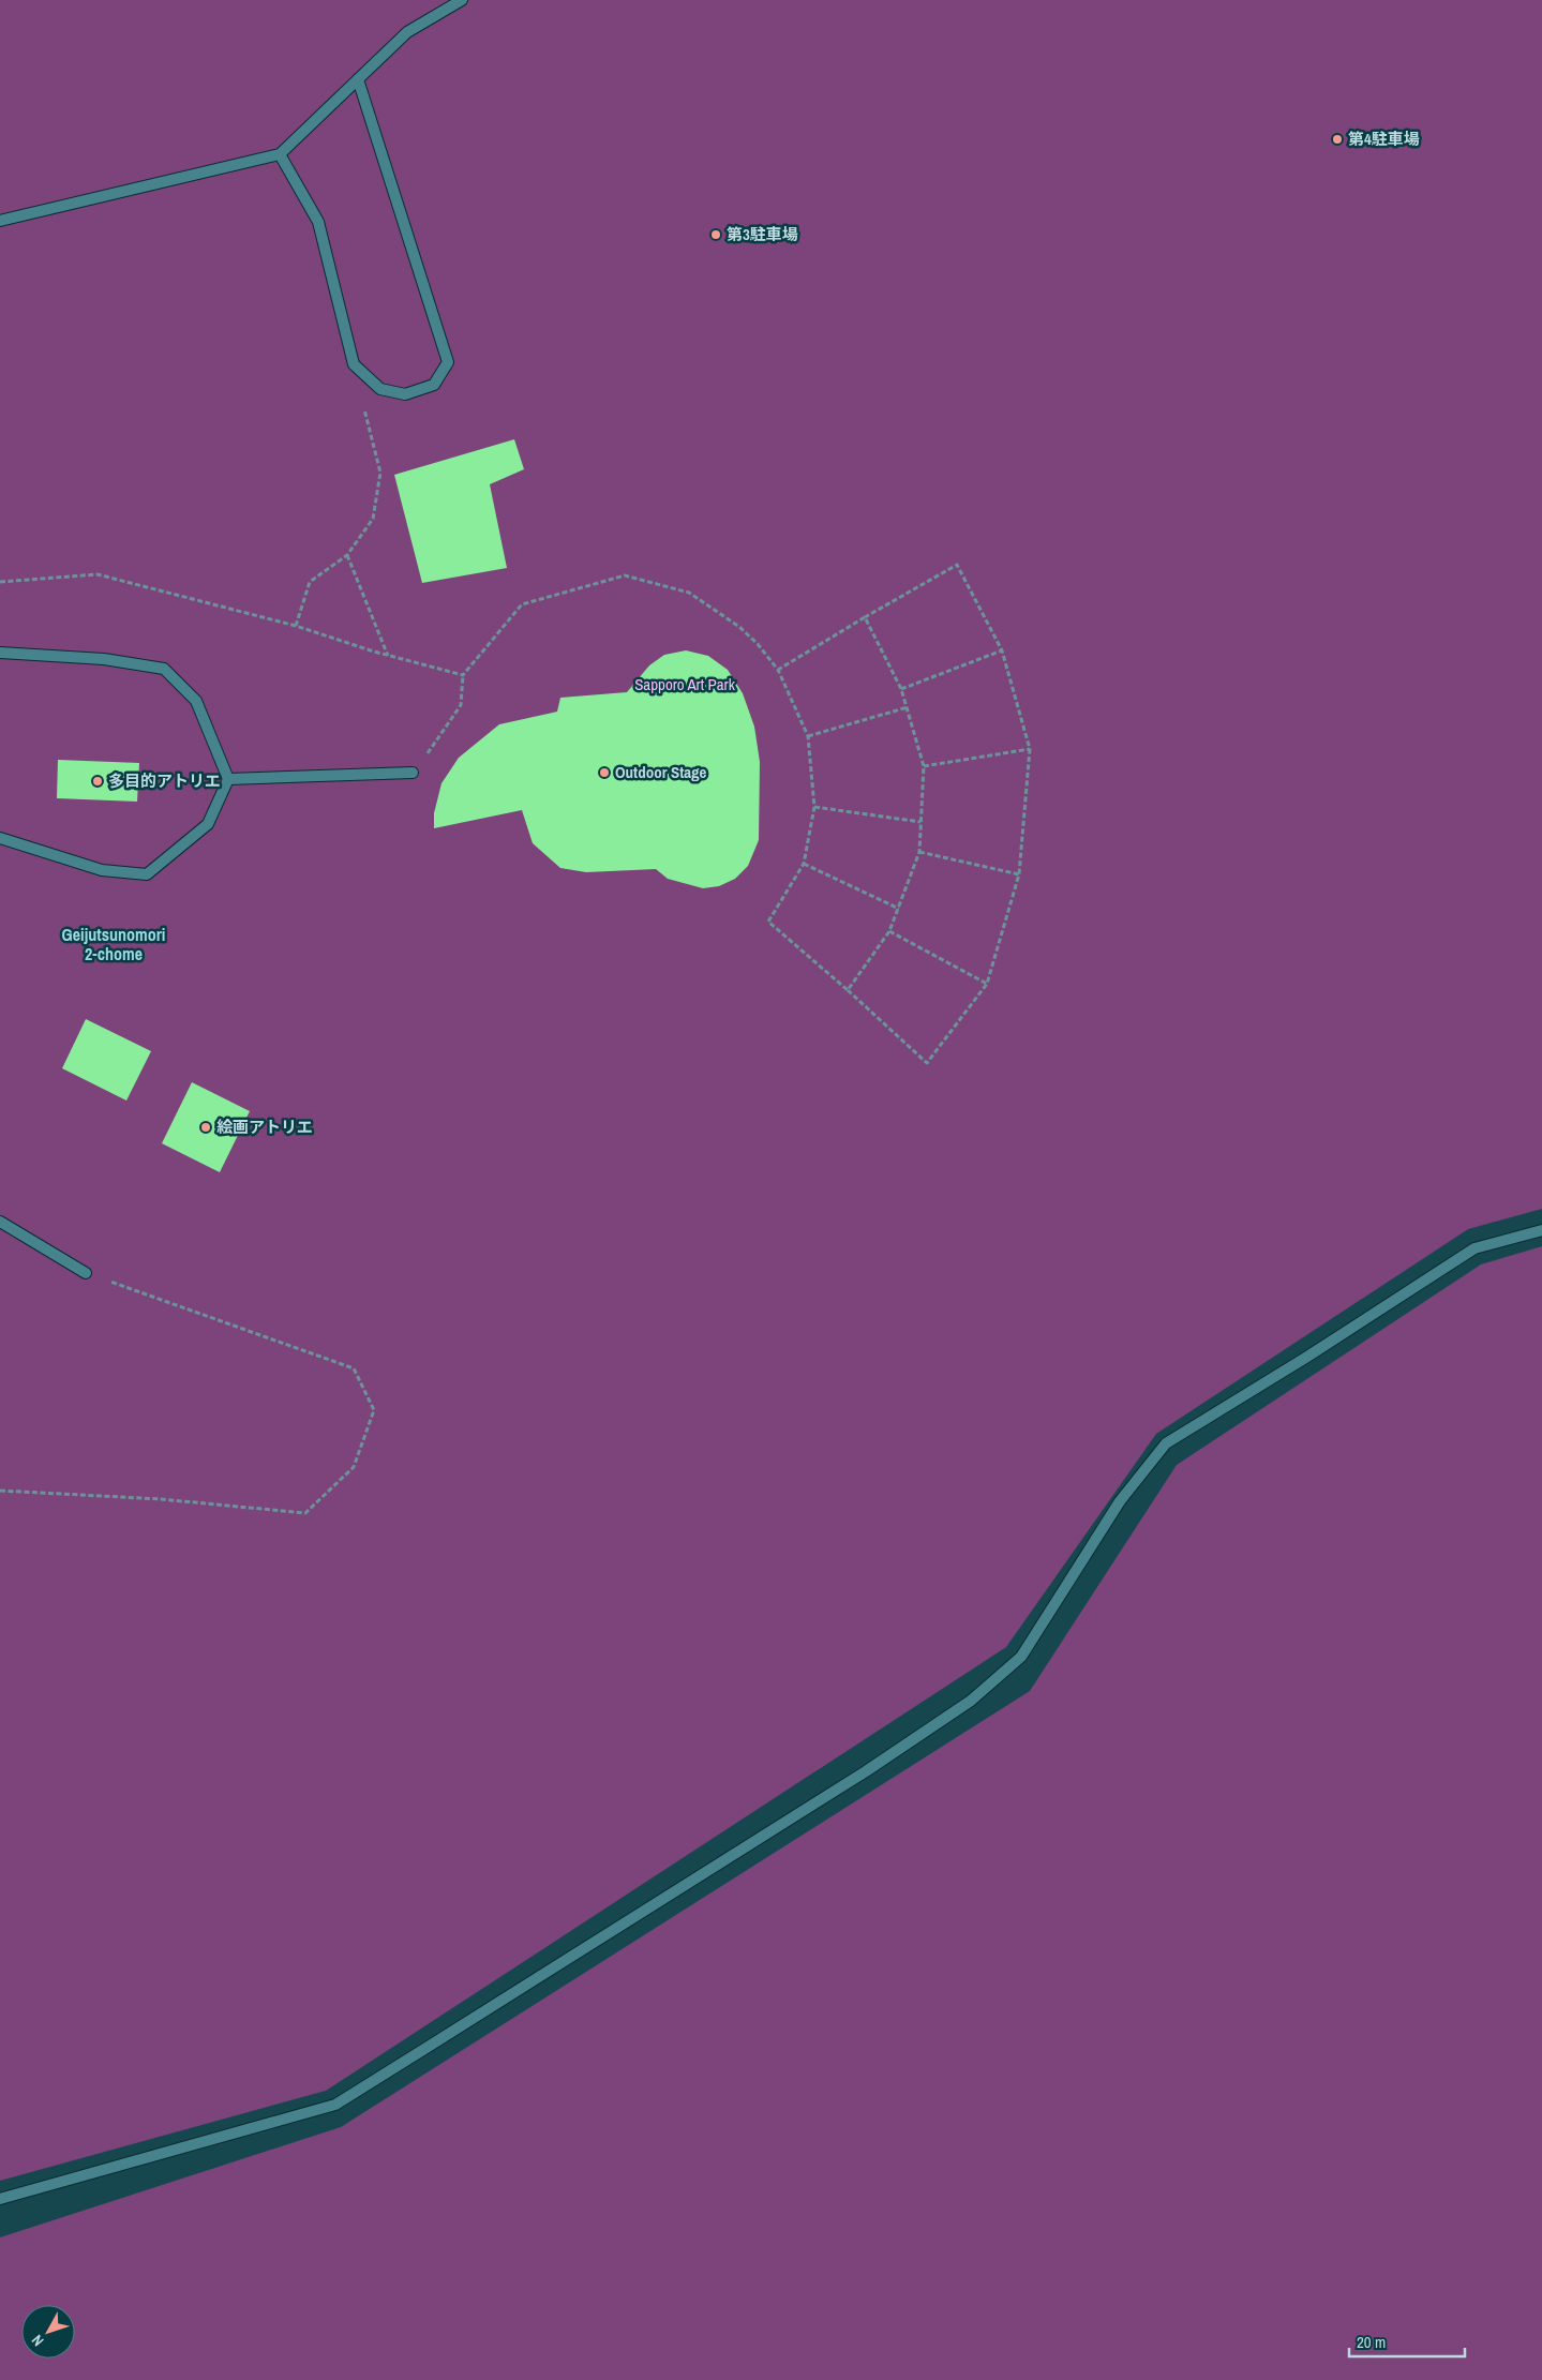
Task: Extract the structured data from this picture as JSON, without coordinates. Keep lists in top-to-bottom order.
{
  "districts": ["Geijutsunomori 2-chome"],
  "parks": ["Sapporo Art Park"],
  "places": [
    "第4駐車場",
    "第3駐車場",
    "Outdoor Stage",
    "多目的アトリエ",
    "絵画アトリエ"
  ],
  "scale_bar": "20 m",
  "north": "bottom left"
}
